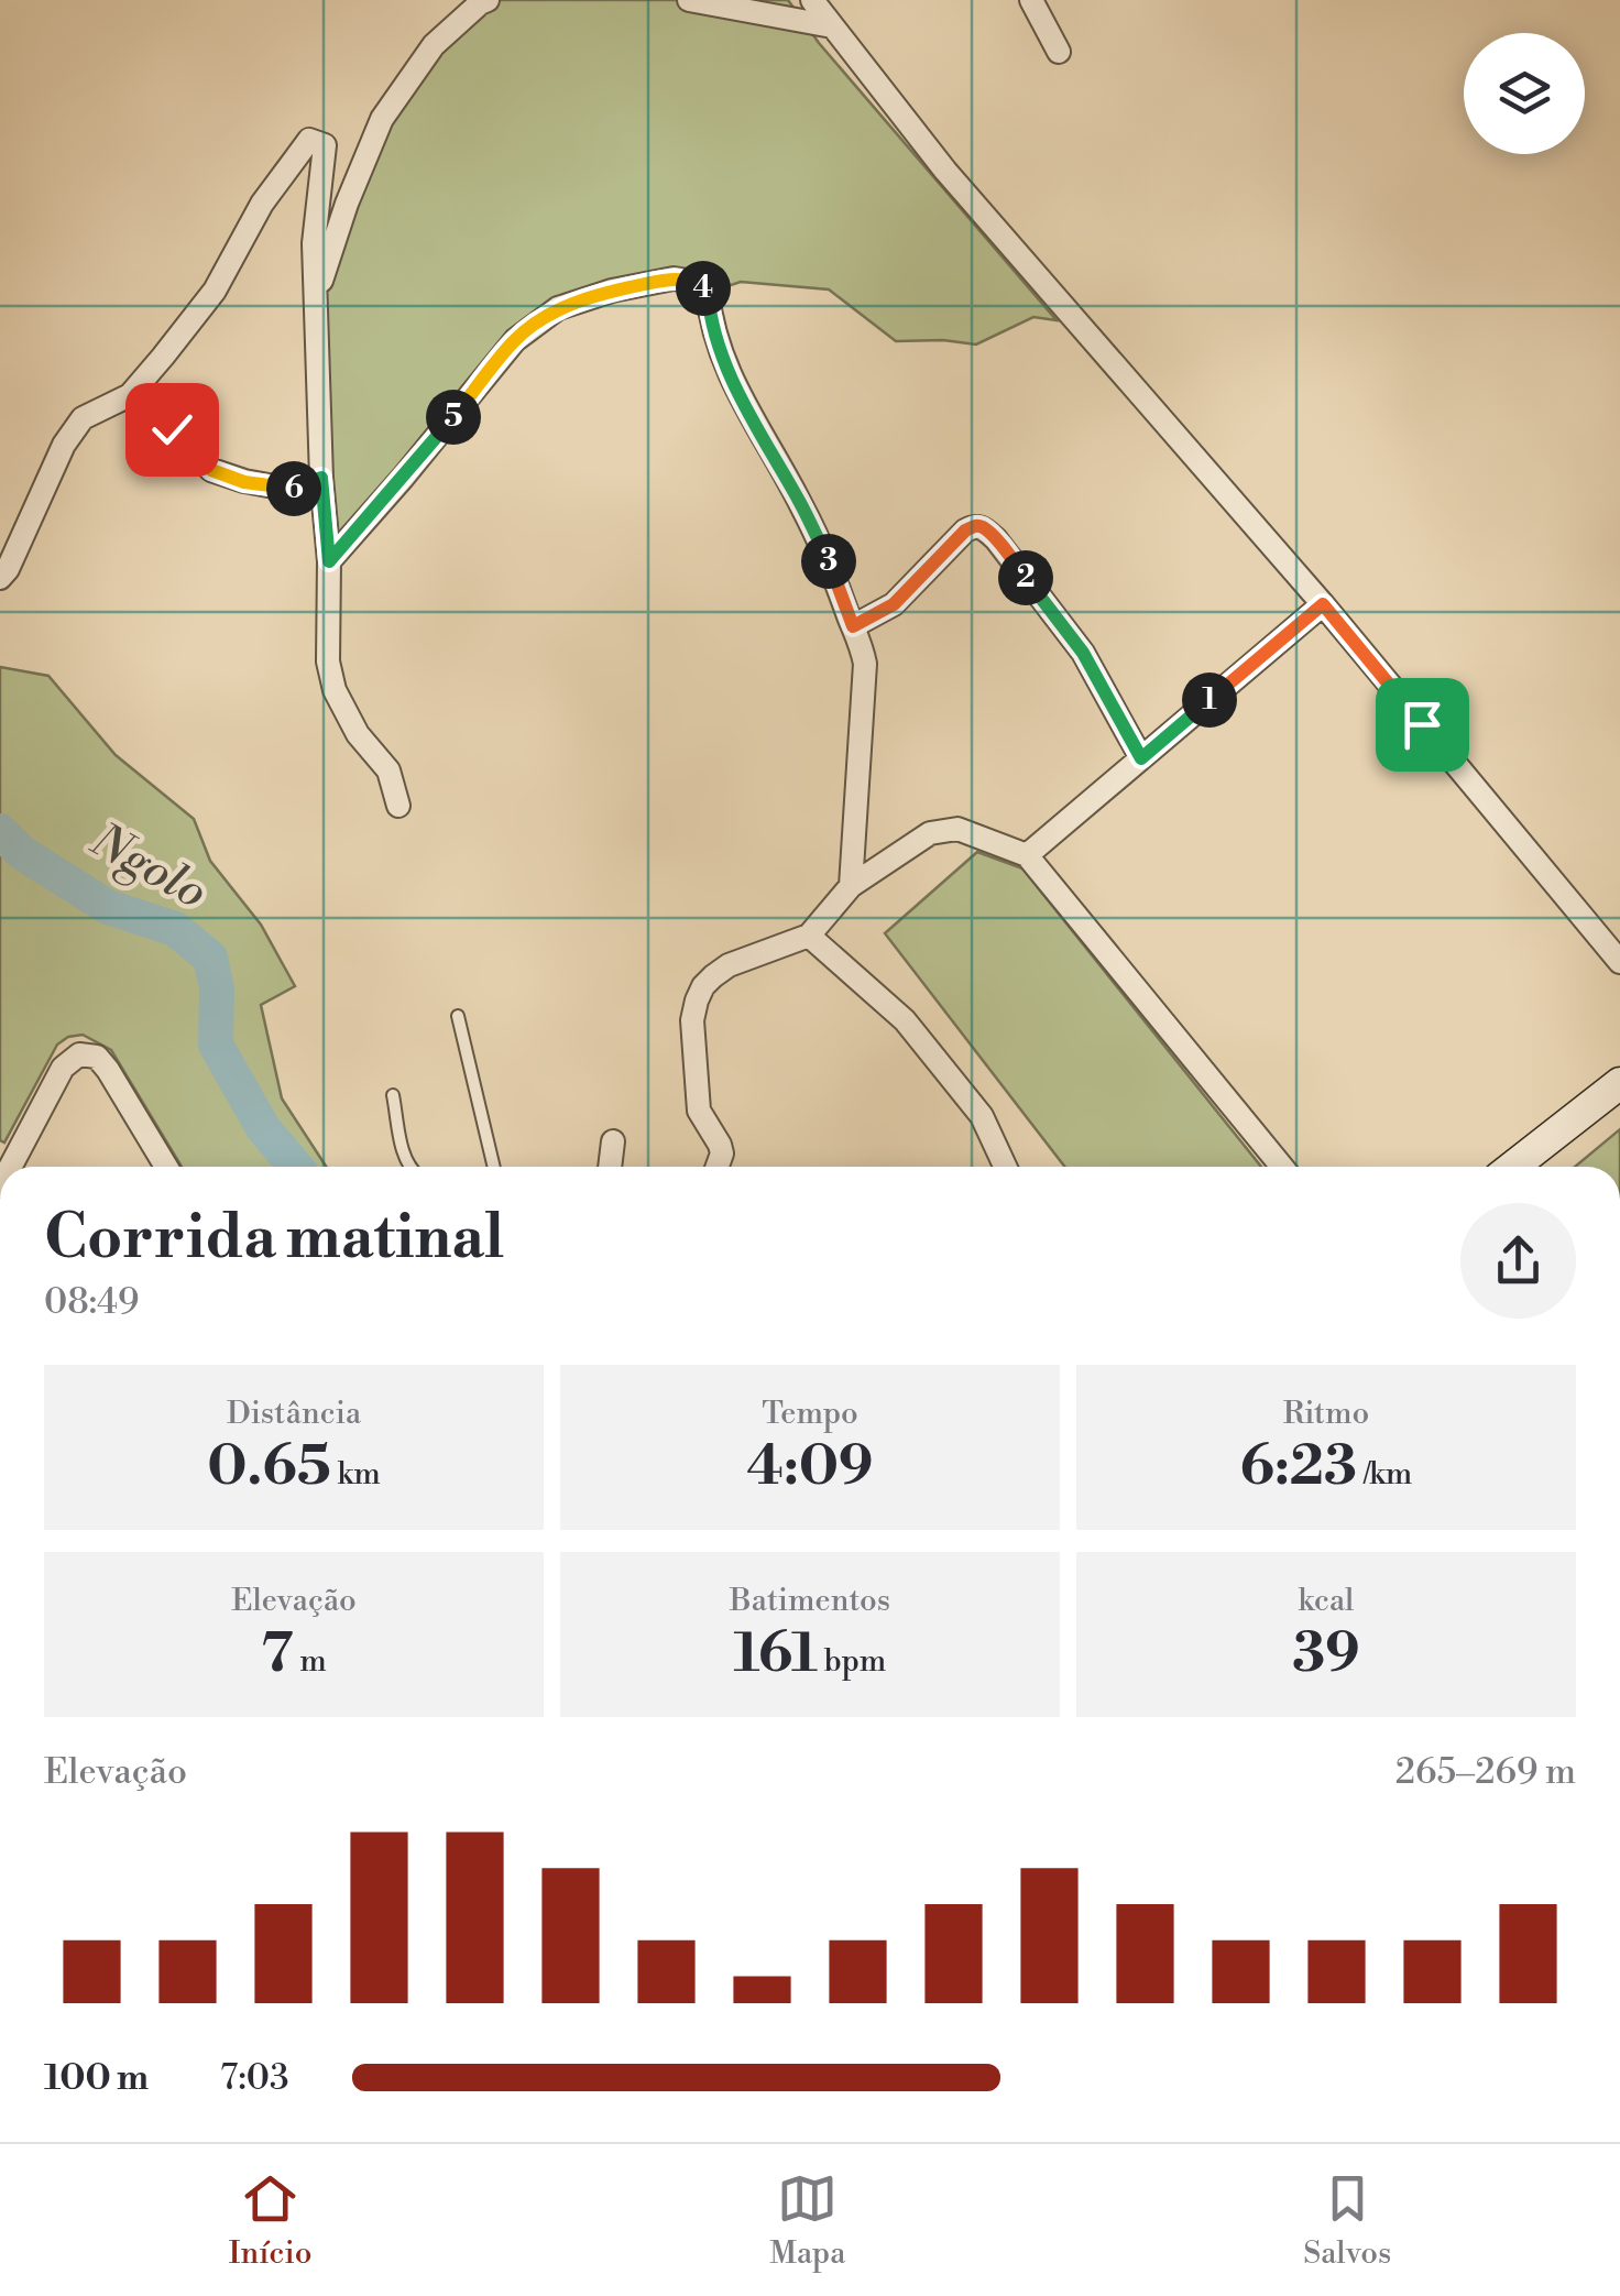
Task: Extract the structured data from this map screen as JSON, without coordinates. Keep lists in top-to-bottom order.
{
  "water": ["Ngolo"],
  "page": {
    "pins": [
      "4",
      "5",
      "6",
      "3",
      "2",
      "1"
    ],
    "heading": ["Corrida matinal", "08:49"],
    "stats": [
      ["Distância", "0.65 km"],
      ["Tempo", "4:09"],
      ["Ritmo", "6:23 /km"],
      ["Elevação", "7 m"],
      ["Batimentos", "161 bpm"],
      ["kcal", "39"]
    ],
    "chart": ["Elevação", "265–269 m"],
    "list": [
      {
        "name": "100 m",
        "note": "7:03"
      }
    ],
    "tabs": ["Início", "Mapa", "Salvos"]
  }
}
